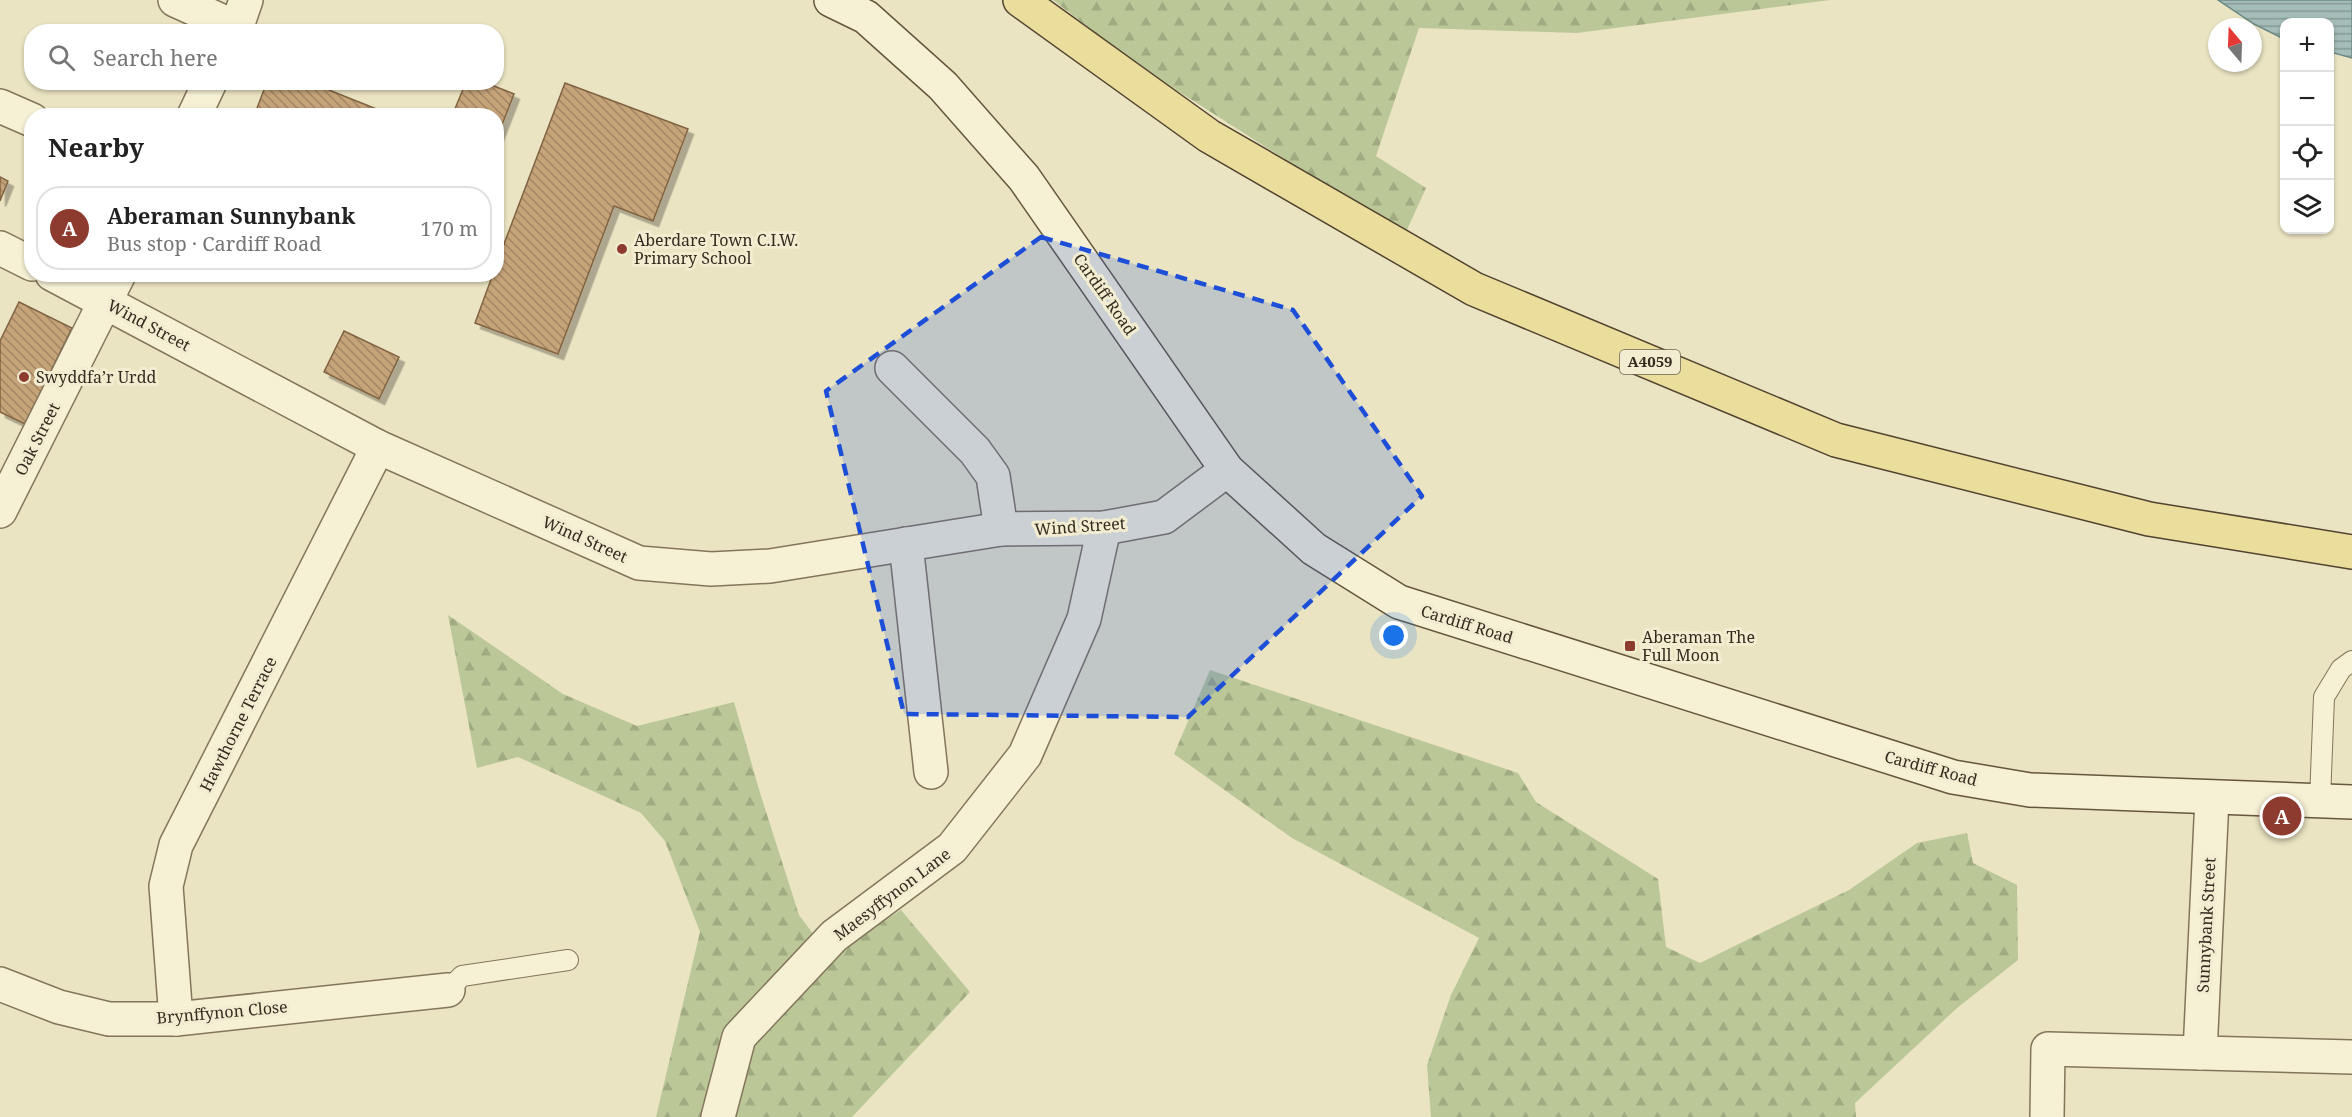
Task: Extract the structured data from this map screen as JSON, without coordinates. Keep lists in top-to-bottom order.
{
  "streets": {
    "main road": ["A4059"],
    "street": [
      "Cardiff Road",
      "Wind Street",
      "Oak Street",
      "Hawthorne Terrace",
      "Maesyffynon Lane",
      "Sunnybank Street",
      "Brynffynon Close"
    ]
  },
  "crossings": [
    ["Cardiff Road", "Wind Street"],
    ["Cardiff Road", "Sunnybank Street"],
    ["Wind Street", "Oak Street"],
    ["Wind Street", "Hawthorne Terrace"],
    ["Wind Street", "Maesyffynon Lane"],
    ["Hawthorne Terrace", "Brynffynon Close"]
  ],
  "places": {
    "other": ["Aberdare Town C.I.W. Primary School", "Swyddfa’r Urdd"],
    "transit": ["Aberaman The Full Moon"]
  },
  "north": "top",
  "page": {
    "map_buttons": ["+", "−"],
    "search": "Search here",
    "heading": "Nearby",
    "list": [
      {
        "mark": "A",
        "name": "Aberaman Sunnybank",
        "note": "Bus stop · Cardiff Road",
        "value": "170 m"
      }
    ],
    "pins": "A"
  }
}
